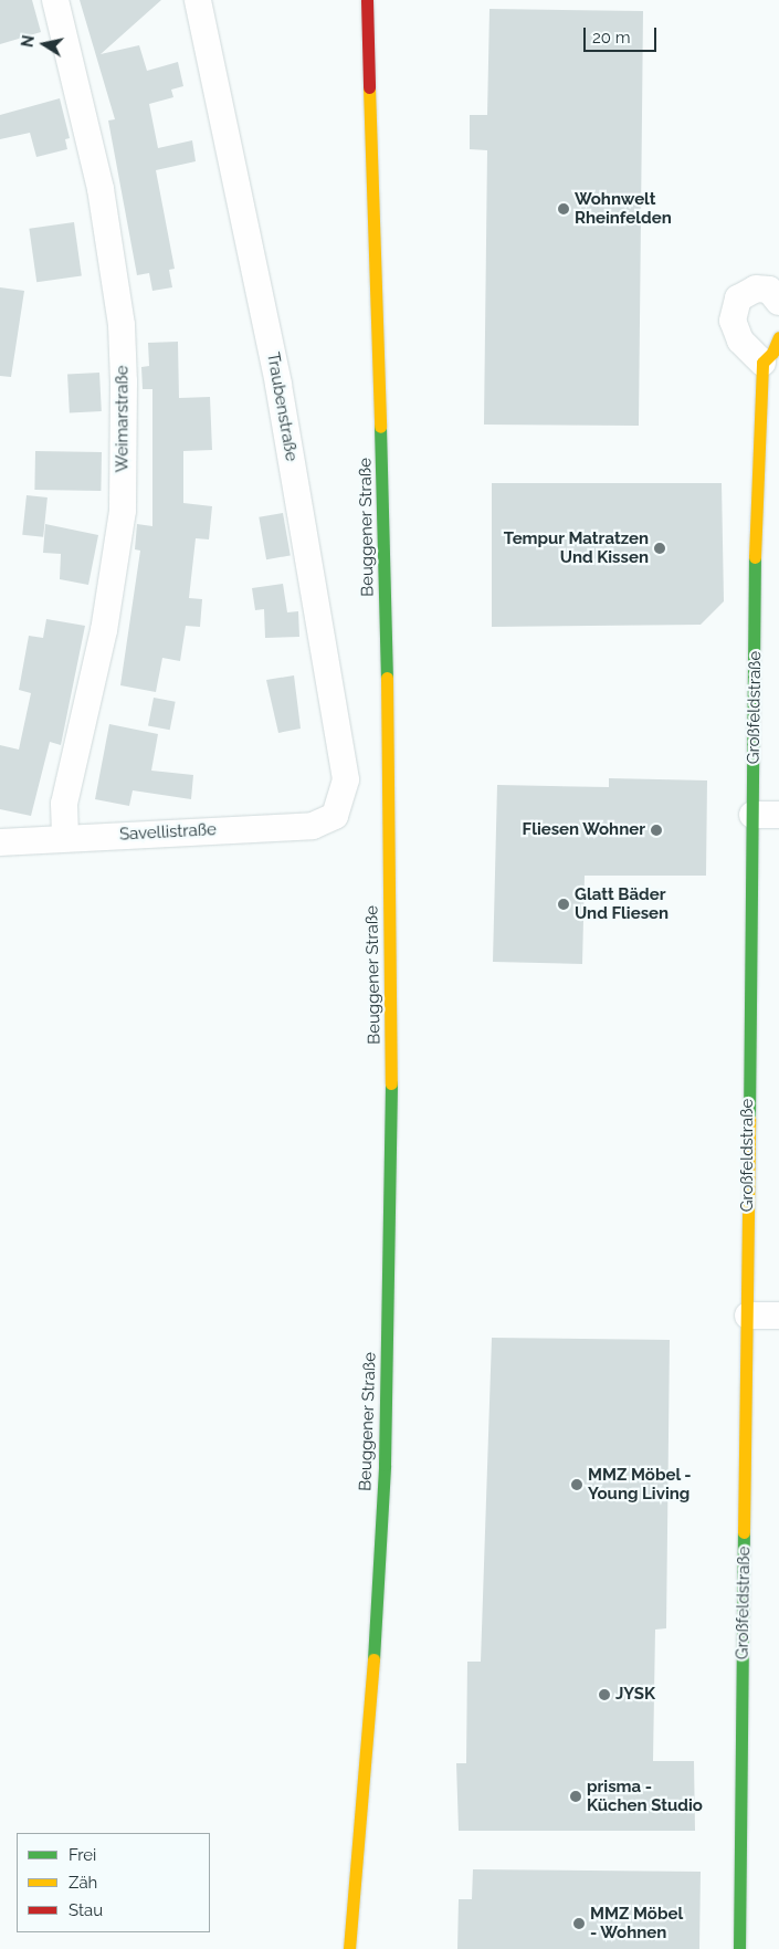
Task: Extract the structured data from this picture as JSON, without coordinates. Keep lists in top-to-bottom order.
{
  "streets": {
    "main road": ["Beuggener Straße", "Großfeldstraße"],
    "street": ["Traubenstraße", "Weimarstraße", "Savellistraße"]
  },
  "crossings": [
    ["Traubenstraße", "Savellistraße"],
    ["Weimarstraße", "Savellistraße"]
  ],
  "places": [
    "Wohnwelt Rheinfelden",
    "Tempur Matratzen Und Kissen",
    "Fliesen Wohner",
    "Glatt Bäder Und Fliesen",
    "MMZ Möbel - Young Living",
    "JYSK",
    "prisma - Küchen Studio",
    "MMZ Möbel - Wohnen"
  ],
  "legend": ["Frei", "Zäh", "Stau"],
  "scale_bar": "20 m",
  "north": "left"
}
